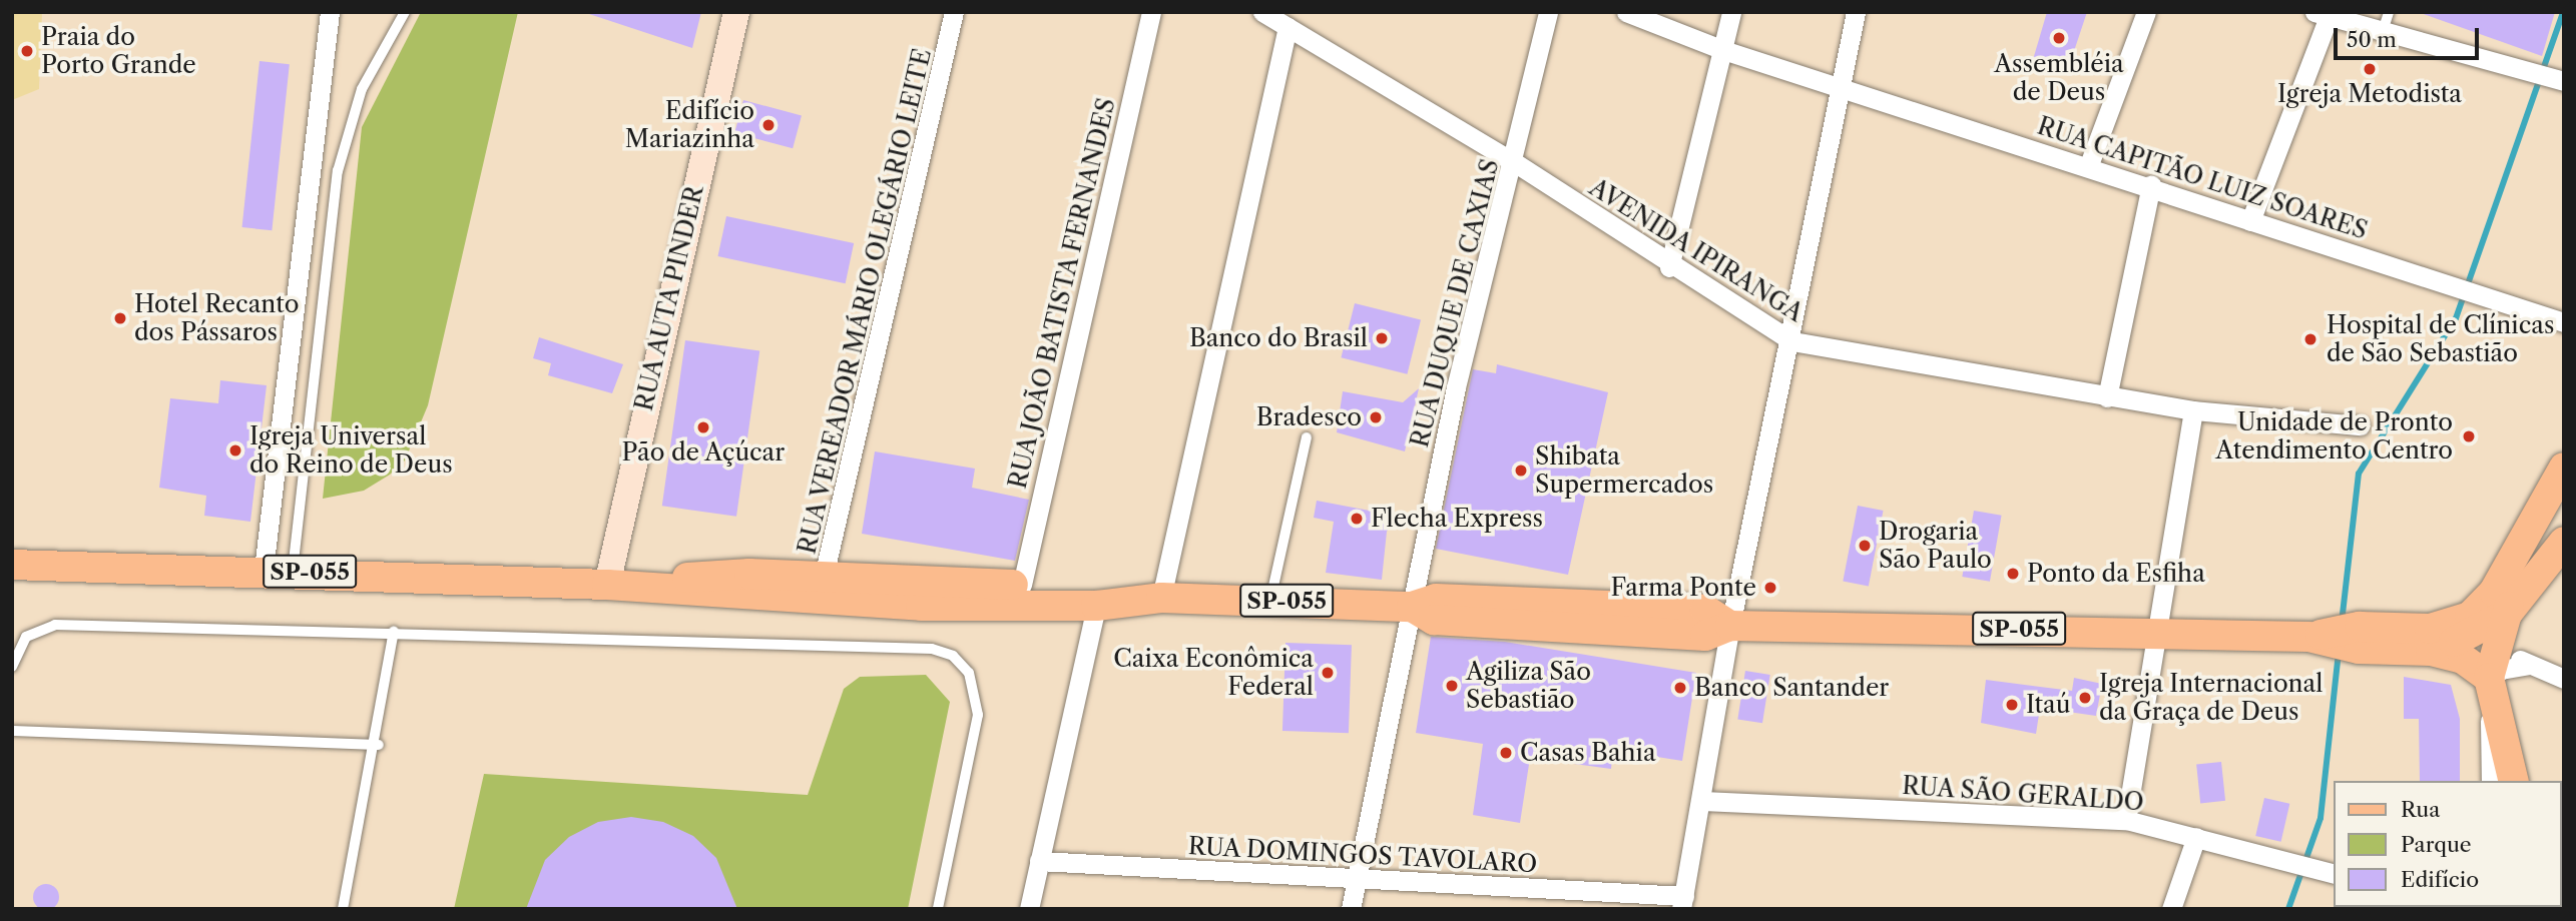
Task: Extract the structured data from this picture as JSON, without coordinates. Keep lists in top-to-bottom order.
{
  "streets": {
    "main road": ["RUA AUTA PINDER", "SP-055"],
    "street": [
      "RUA CAPITÃO LUIZ SOARES",
      "AVENIDA IPIRANGA",
      "RUA JOÃO BATISTA FERNANDES",
      "RUA VEREADOR MÁRIO OLEGÁRIO LEITE",
      "RUA DUQUE DE CAXIAS",
      "RUA SÃO GERALDO",
      "RUA DOMINGOS TAVOLARO"
    ]
  },
  "crossings": [
    ["AVENIDA IPIRANGA", "RUA DUQUE DE CAXIAS"],
    ["RUA JOÃO BATISTA FERNANDES", "SP-055"],
    ["RUA AUTA PINDER", "SP-055"],
    ["RUA VEREADOR MÁRIO OLEGÁRIO LEITE", "SP-055"],
    ["RUA DUQUE DE CAXIAS", "SP-055"],
    ["RUA DUQUE DE CAXIAS", "RUA DOMINGOS TAVOLARO"]
  ],
  "places": [
    "Assembléia de Deus",
    "Praia do Porto Grande",
    "Igreja Metodista",
    "Edifício Mariazinha",
    "Hotel Recanto dos Pássaros",
    "Banco do Brasil",
    "Hospital de Clínicas de São Sebastião",
    "Bradesco",
    "Pão de Açúcar",
    "Unidade de Pronto Atendimento Centro",
    "Igreja Universal do Reino de Deus",
    "Shibata Supermercados",
    "Flecha Express",
    "Drogaria São Paulo",
    "Ponto da Esfiha",
    "Farma Ponte",
    "Caixa Econômica Federal",
    "Agiliza São Sebastião",
    "Banco Santander",
    "Igreja Internacional da Graça de Deus",
    "Itaú",
    "Casas Bahia"
  ],
  "legend": ["Rua", "Parque", "Edifício"],
  "scale_bar": "50 m"
}
